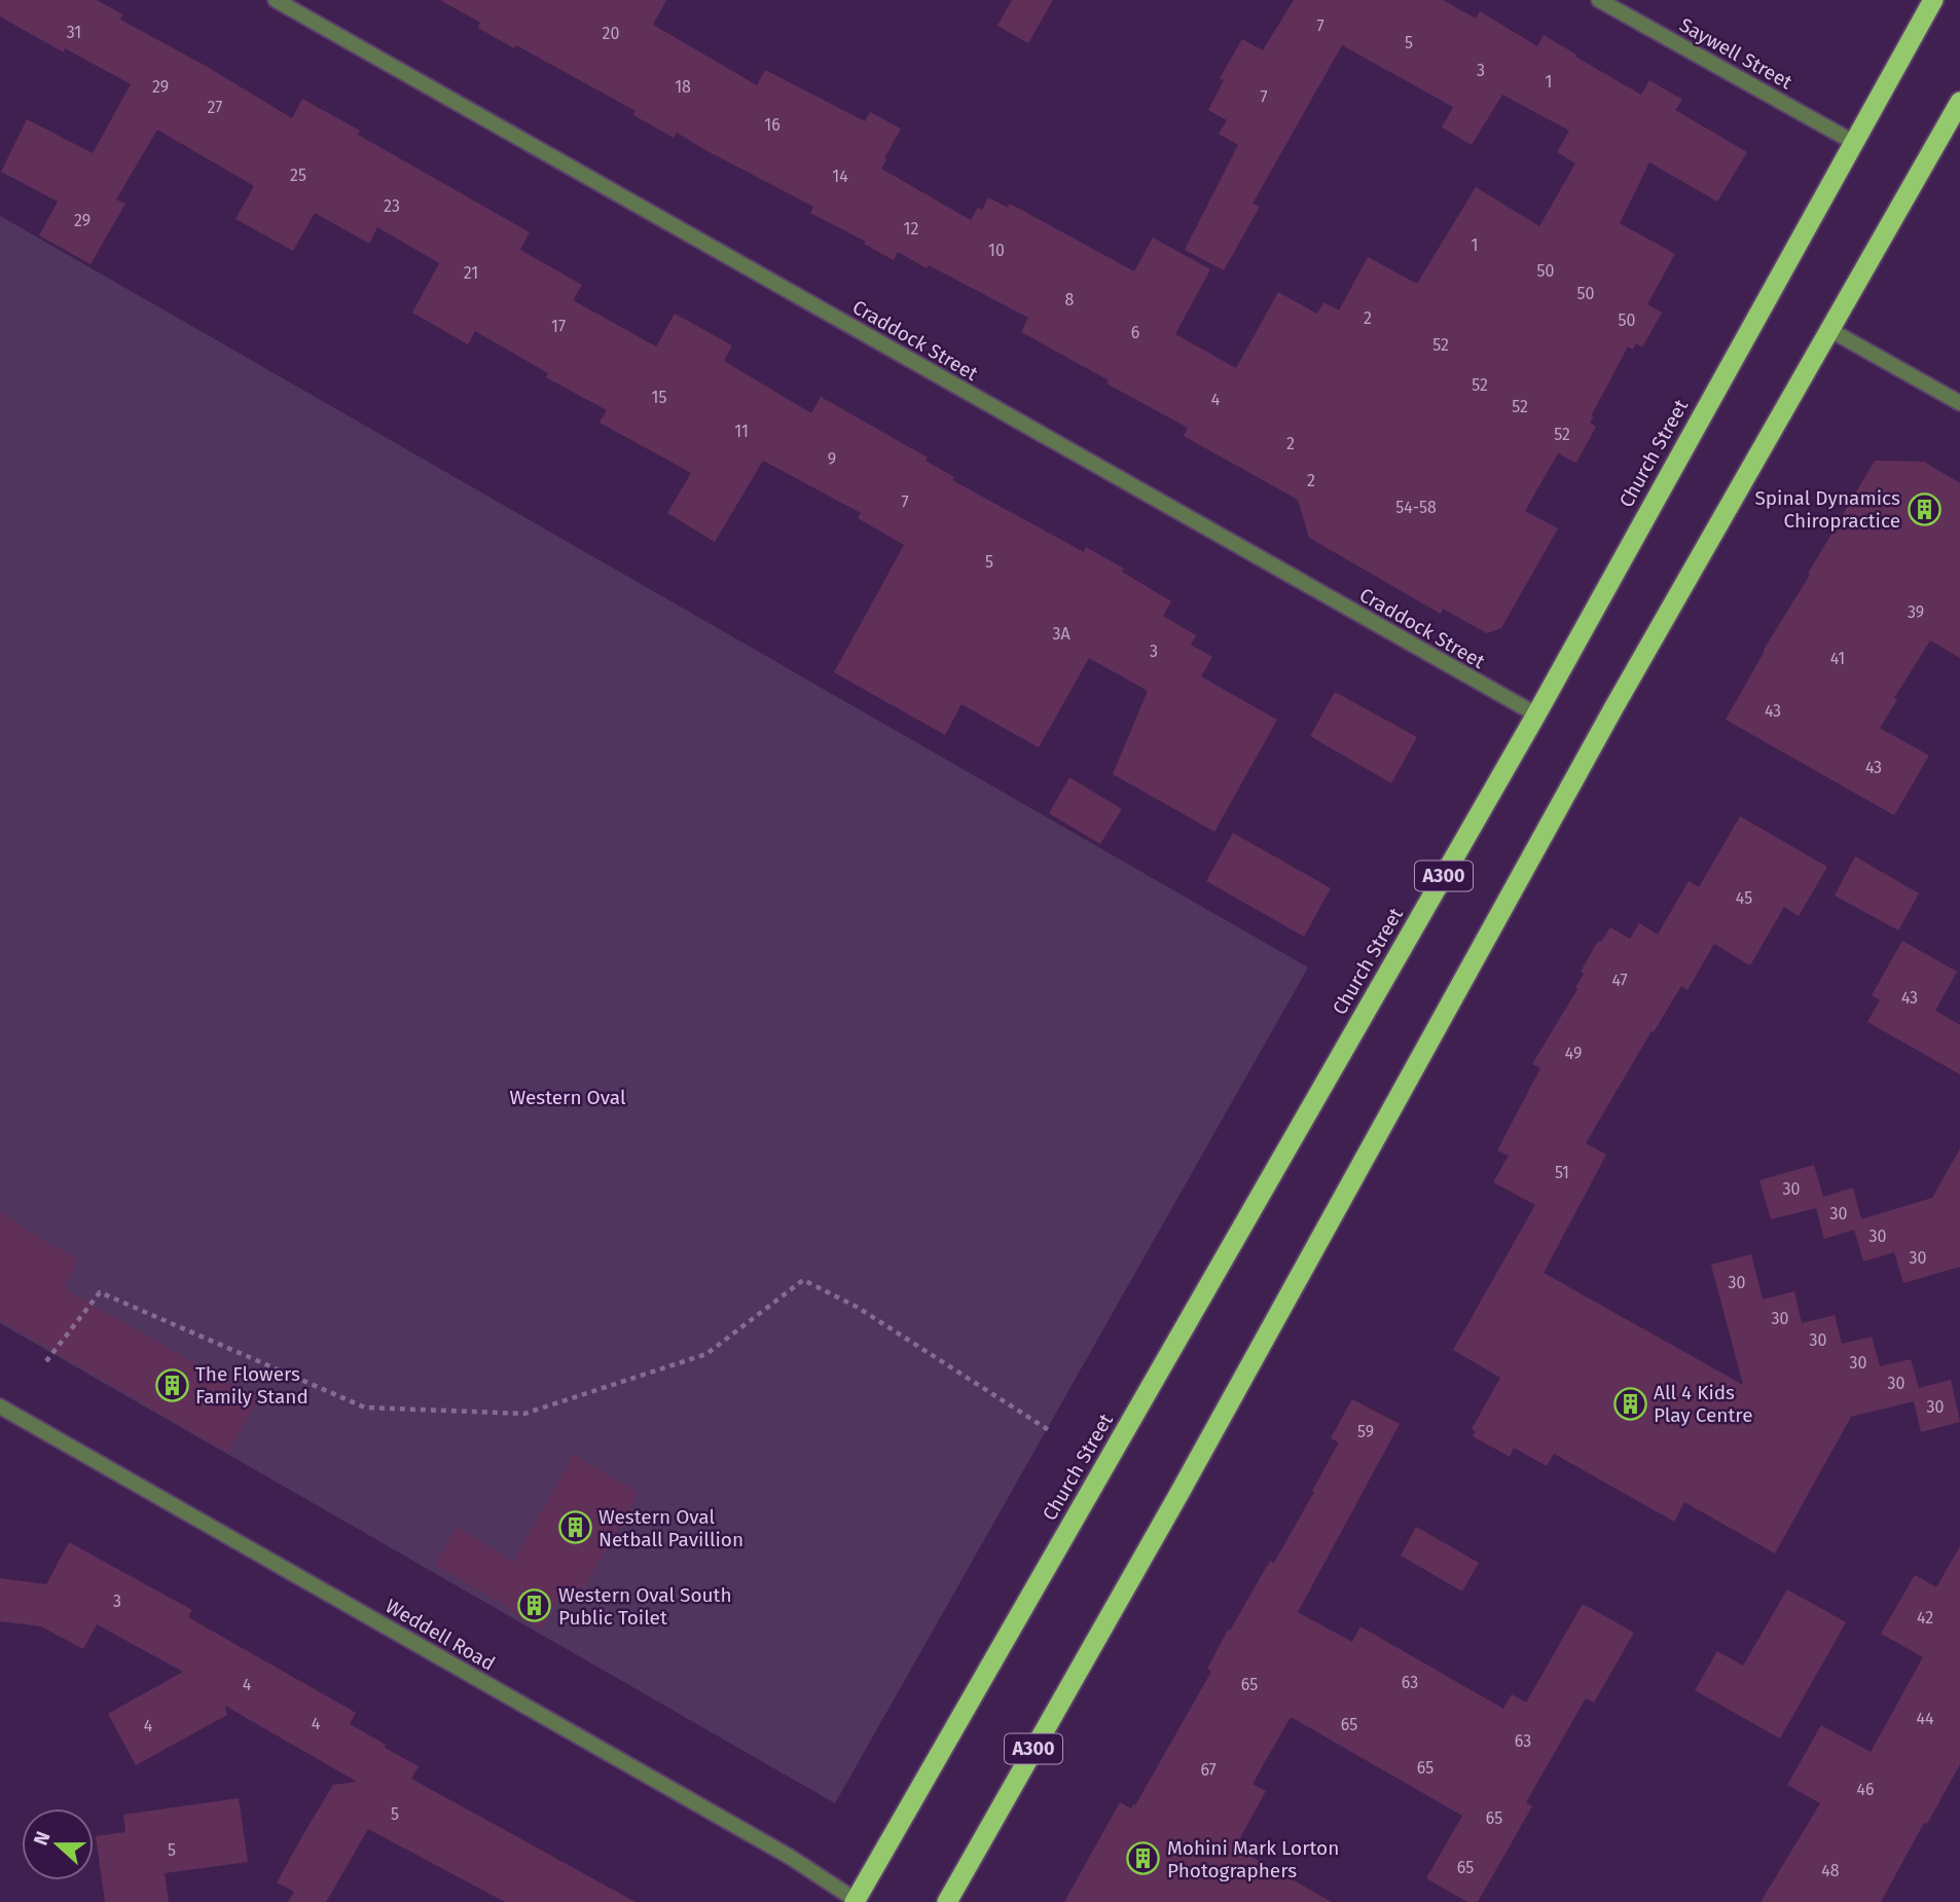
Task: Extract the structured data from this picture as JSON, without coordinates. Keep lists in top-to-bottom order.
{
  "streets": {
    "highway": ["Church Street", "A300"],
    "street": ["Saywell Street", "Craddock Street", "Weddell Road"]
  },
  "crossings": [
    ["Saywell Street", "Church Street"],
    ["Craddock Street", "Church Street"],
    ["Church Street", "Weddell Road"]
  ],
  "parks": ["Western Oval"],
  "places": {
    "building": [
      "Spinal Dynamics Chiropractice",
      "The Flowers Family Stand",
      "All 4 Kids Play Centre",
      "Western Oval Netball Pavillion",
      "Western Oval South Public Toilet",
      "Mohini Mark Lorton Photographers"
    ]
  },
  "house_numbers": [
    "7",
    "31",
    "20",
    "5",
    "3",
    "1",
    "29",
    "18",
    "7",
    "27",
    "16",
    "25",
    "14",
    "23",
    "29",
    "12",
    "1",
    "10",
    "50",
    "21",
    "50",
    "8",
    "2",
    "50",
    "17",
    "6",
    "52",
    "52",
    "15",
    "4",
    "52",
    "11",
    "52",
    "2",
    "9",
    "2",
    "7",
    "54-58",
    "5",
    "39",
    "3A",
    "3",
    "41",
    "43",
    "43",
    "45",
    "47",
    "43",
    "49",
    "51",
    "30",
    "30",
    "30",
    "30",
    "30",
    "30",
    "30",
    "30",
    "30",
    "30",
    "59",
    "3",
    "42",
    "63",
    "4",
    "65",
    "44",
    "4",
    "65",
    "4",
    "63",
    "65",
    "67",
    "46",
    "5",
    "65",
    "5",
    "65",
    "48"
  ],
  "north": "left"
}
